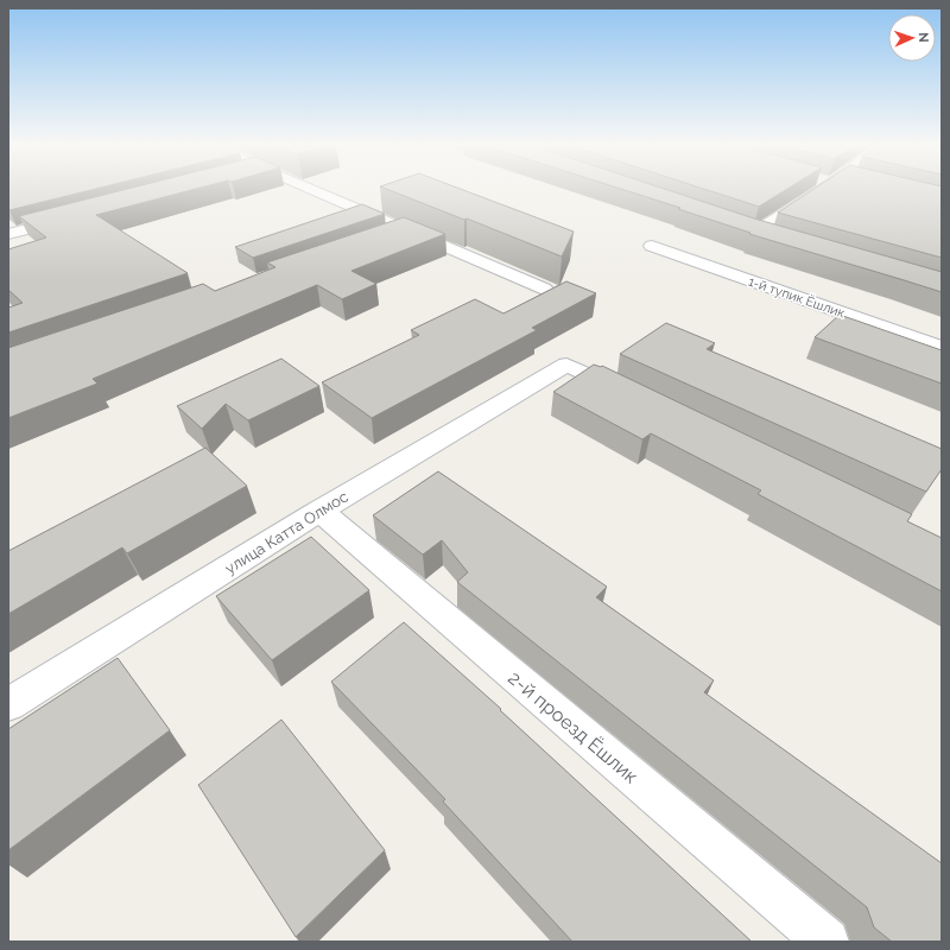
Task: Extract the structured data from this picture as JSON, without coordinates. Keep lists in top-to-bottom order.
{
  "streets": {
    "street": ["1-й тупик Ёшлик", "улица Катта Олмос", "2-й проезд Ёшлик"]
  },
  "crossings": [
    ["улица Катта Олмос", "2-й проезд Ёшлик"]
  ],
  "north": "right"
}
